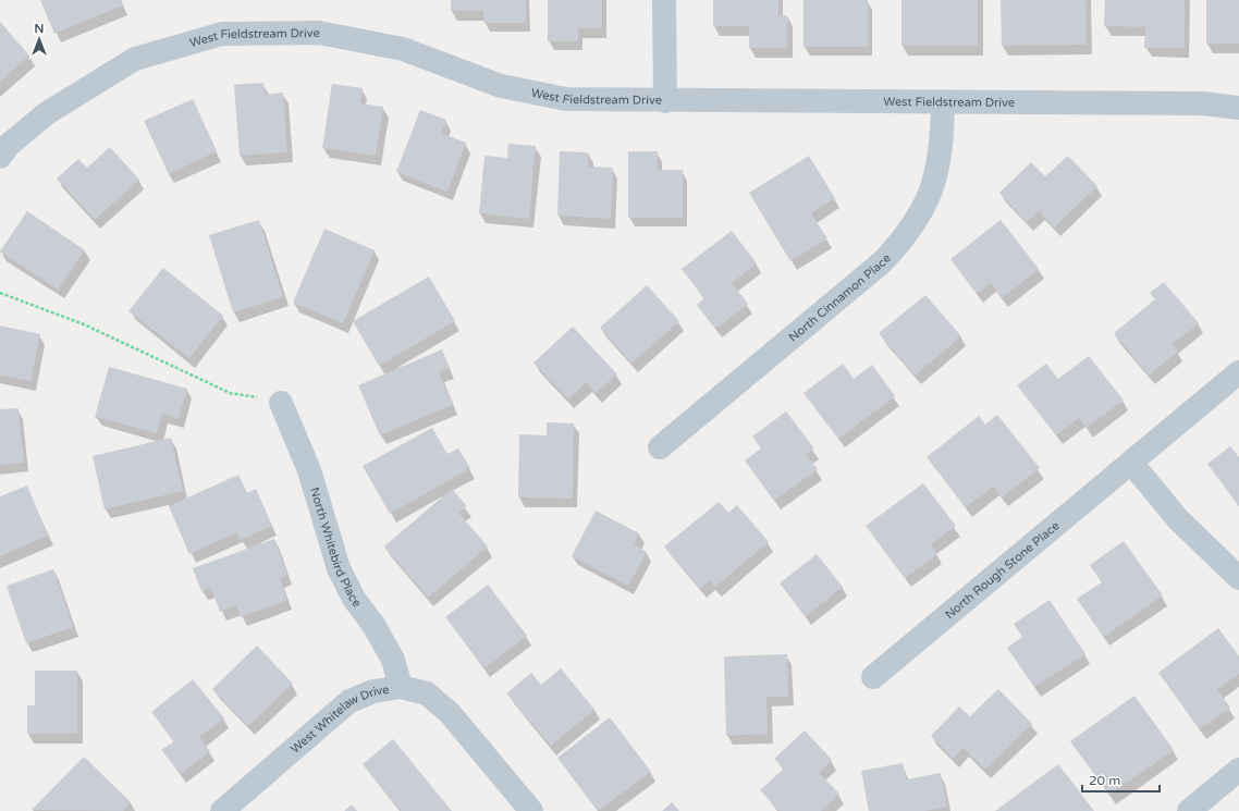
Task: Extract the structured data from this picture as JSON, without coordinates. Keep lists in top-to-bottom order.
{
  "streets": {
    "street": [
      "West Fieldstream Drive",
      "North Cinnamon Place",
      "North Whitebird Place",
      "North Rough Stone Place",
      "West Whitelaw Drive"
    ]
  },
  "crossings": [
    ["West Fieldstream Drive", "North Cinnamon Place"],
    ["North Whitebird Place", "West Whitelaw Drive"]
  ],
  "scale_bar": "20 m",
  "north": "top"
}
